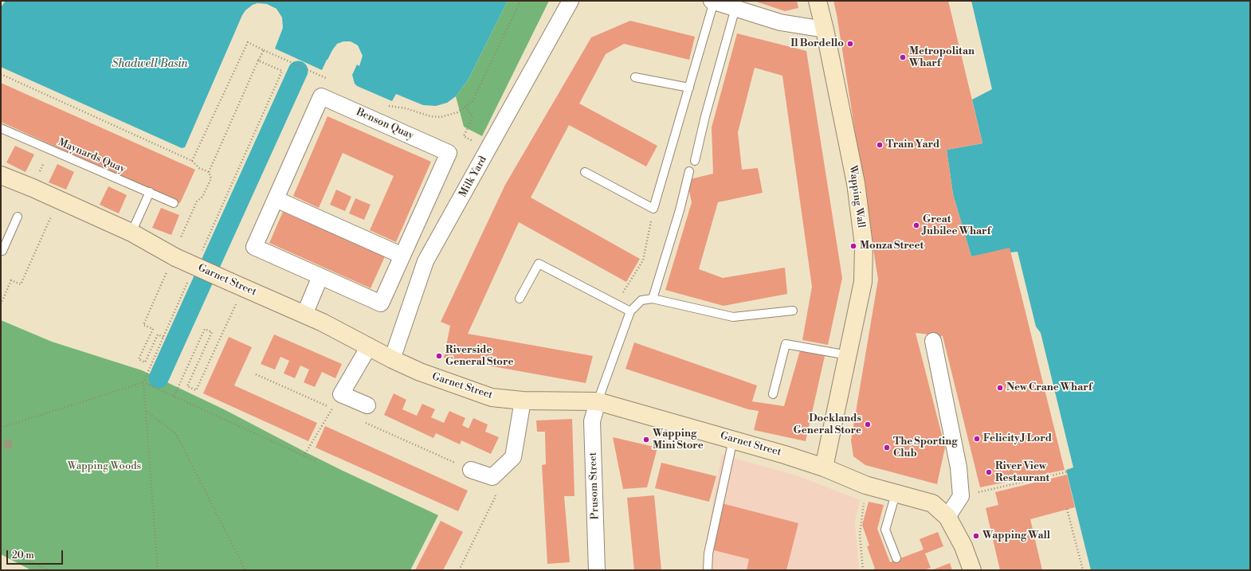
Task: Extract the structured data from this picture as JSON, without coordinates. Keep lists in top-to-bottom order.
{
  "streets": {
    "street": [
      "Benson Quay",
      "Milk Yard",
      "Wapping Wall",
      "Garnet Street",
      "Prusom Street"
    ],
    "lane": ["Maynards Quay"]
  },
  "crossings": [
    ["Milk Yard", "Garnet Street"],
    ["Wapping Wall", "Garnet Street"],
    ["Garnet Street", "Prusom Street"]
  ],
  "water": ["Shadwell Basin"],
  "parks": ["Wapping Woods"],
  "places": [
    "Il Bordello",
    "Metropolitan Wharf",
    "Train Yard",
    "Great Jubilee Wharf",
    "Monza Street",
    "Riverside General Store",
    "New Crane Wharf",
    "Docklands General Store",
    "Felicity J Lord",
    "Wapping Mini Store",
    "The Sporting Club",
    "River View Restaurant",
    "Wapping Wall"
  ],
  "scale_bar": "20 m"
}
